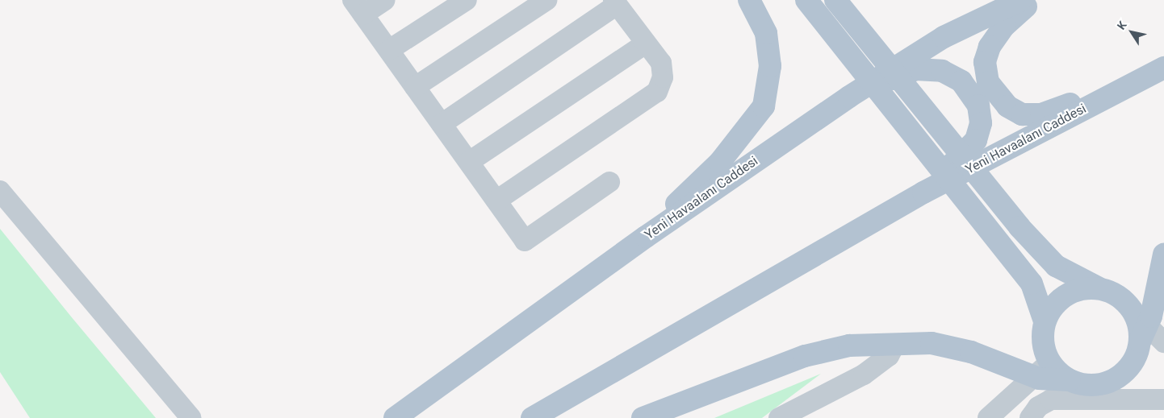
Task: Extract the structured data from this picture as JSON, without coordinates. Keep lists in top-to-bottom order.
{
  "streets": {
    "main road": ["Yeni Havaalanı Caddesi"]
  },
  "north": "top left"
}
